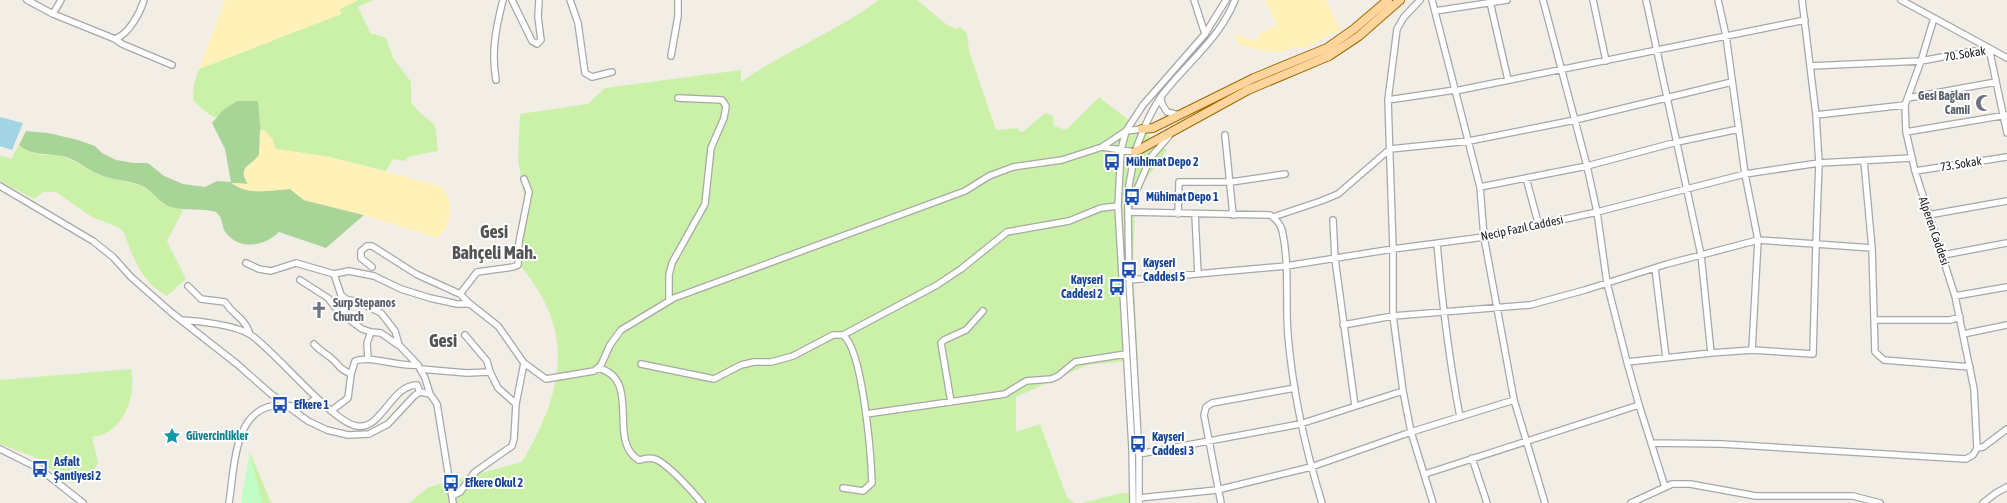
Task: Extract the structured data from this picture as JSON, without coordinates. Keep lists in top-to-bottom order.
{
  "streets": {
    "street": [
      "70. Sokak",
      "73. Sokak",
      "Necip Fazıl Caddesi",
      "Alperen Caddesi"
    ]
  },
  "crossings": [
    ["70. Sokak", "Alperen Caddesi"],
    ["73. Sokak", "Alperen Caddesi"],
    ["Necip Fazıl Caddesi", "Alperen Caddesi"]
  ],
  "districts": ["Gesi Bahçeli Mah.", "Gesi"],
  "places": {
    "mosque": ["Gesi Bağları Camii"],
    "bus stop": [
      "Mühimat Depo 2",
      "Mühimat Depo 1",
      "Kayseri Caddesi 5",
      "Kayseri Caddesi 2",
      "Efkere 1",
      "Kayseri Caddesi 3",
      "Asfalt Şantiyesi 2",
      "Efkere Okul 2"
    ],
    "church": ["Surp Stepanos Church"],
    "place": ["Güvercinlikler"]
  }
}
